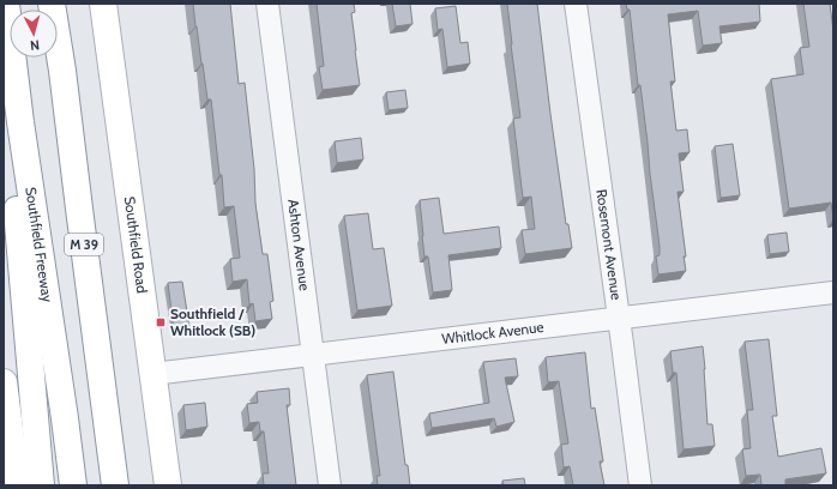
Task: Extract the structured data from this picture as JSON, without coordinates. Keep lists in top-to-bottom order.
{
  "streets": {
    "main road": ["Southfield Freeway", "M 39", "Southfield Road"],
    "street": ["Ashton Avenue", "Rosemont Avenue", "Whitlock Avenue"]
  },
  "crossings": [
    ["Southfield Road", "Whitlock Avenue"],
    ["Ashton Avenue", "Whitlock Avenue"],
    ["Rosemont Avenue", "Whitlock Avenue"]
  ],
  "places": {
    "transit": ["Southfield / Whitlock (SB)"]
  },
  "north": "bottom"
}
